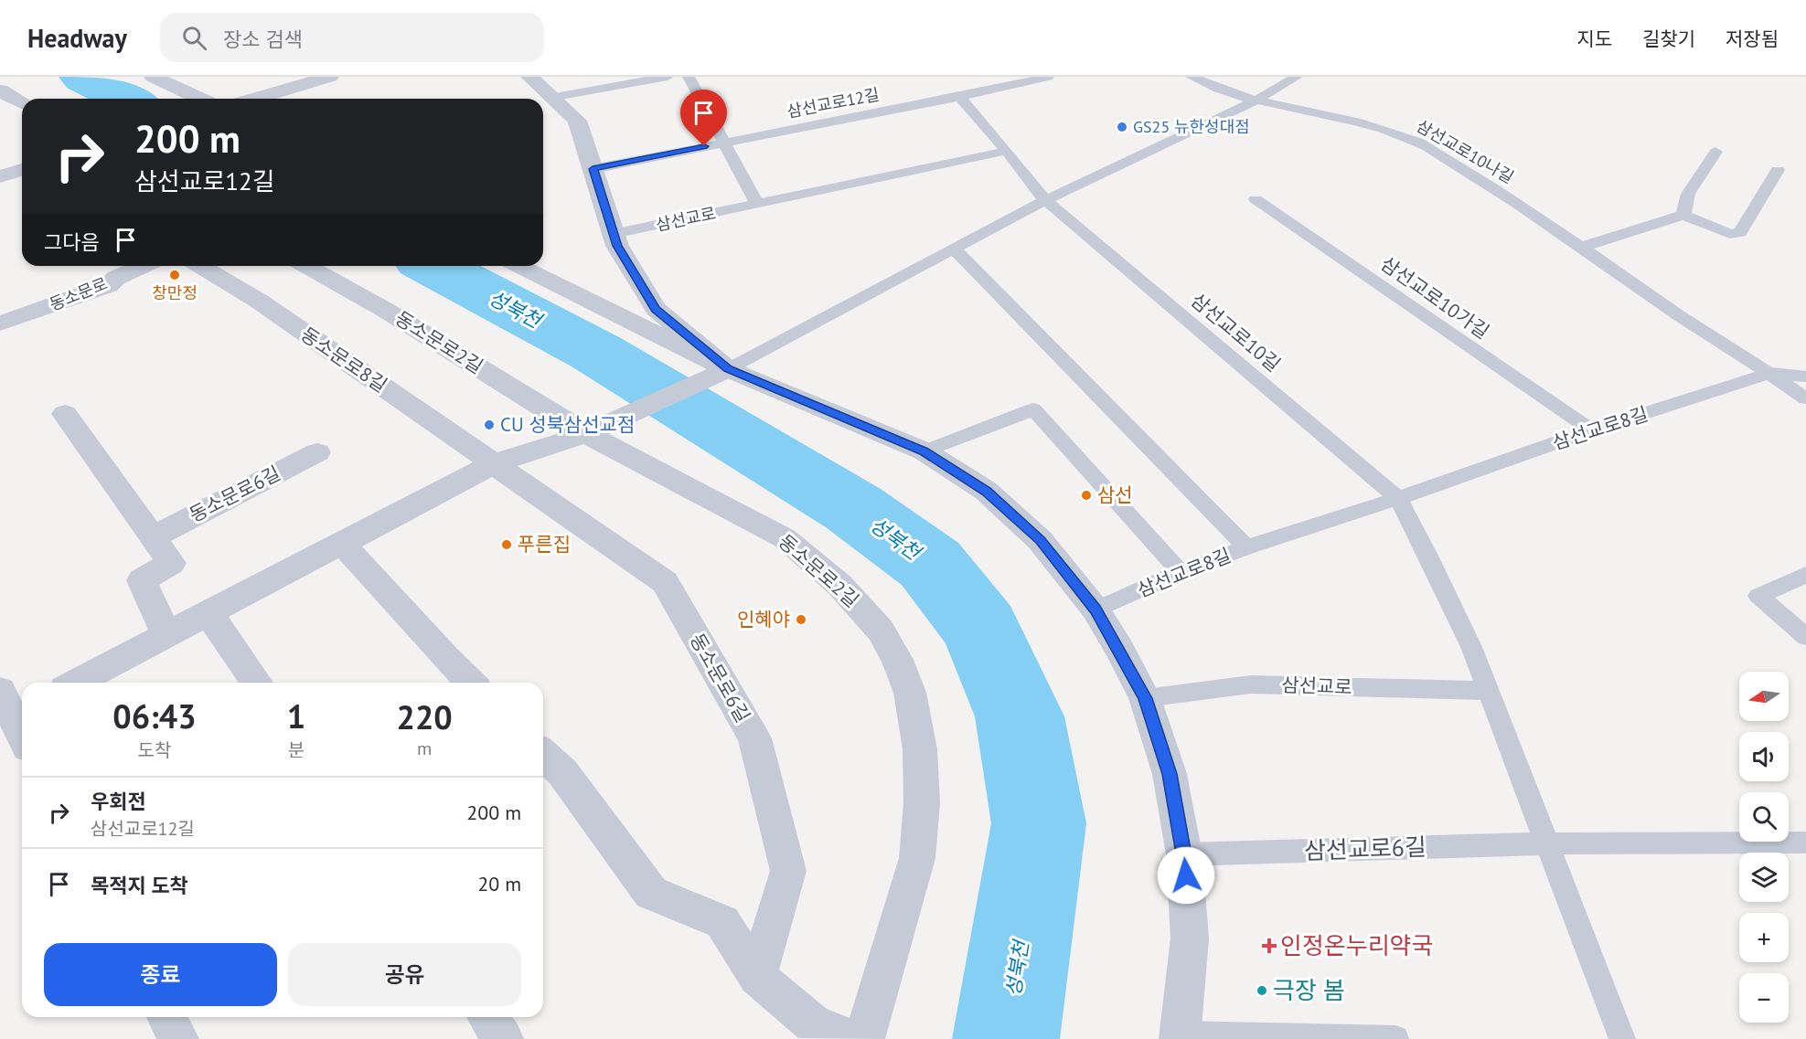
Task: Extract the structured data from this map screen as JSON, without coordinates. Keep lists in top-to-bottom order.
{
  "streets": {
    "street": [
      "동소문로",
      "동소문로2길",
      "동소문로8길",
      "동소문로6길"
    ],
    "lane": [
      "삼선교로12길",
      "삼선교로10나길",
      "삼선교로",
      "삼선교로10가길",
      "삼선교로10길",
      "삼선교로8길",
      "삼선교로6길"
    ]
  },
  "crossings": [
    ["삼선교로12길", "삼선교로10길"],
    ["삼선교로10나길", "삼선교로8길"],
    ["삼선교로10가길", "삼선교로8길"],
    ["삼선교로10길", "삼선교로8길"],
    ["동소문로8길", "동소문로6길"]
  ],
  "water": ["성북천"],
  "places": {
    "other": [
      "GS25 뉴한성대점",
      "창만정",
      "CU 성북삼선교점",
      "삼선",
      "푸른집",
      "인혜야",
      "극장 봄"
    ],
    "health": ["인정온누리약국"]
  },
  "north": "left",
  "page": {
    "header": "Headway",
    "search": "장소 검색",
    "nav": ["지도", "길찾기", "저장됨"],
    "turn": ["200 m", "삼선교로12길"],
    "then": "그다음",
    "map_buttons": ["+", "−"],
    "eta": [
      "06:43",
      "도착",
      "1",
      "분",
      "220",
      "m"
    ],
    "list": [
      {
        "name": "우회전",
        "note": "삼선교로12길",
        "value": "200 m"
      },
      {
        "name": "목적지 도착",
        "value": "20 m"
      }
    ],
    "buttons": ["종료", "공유"]
  }
}
